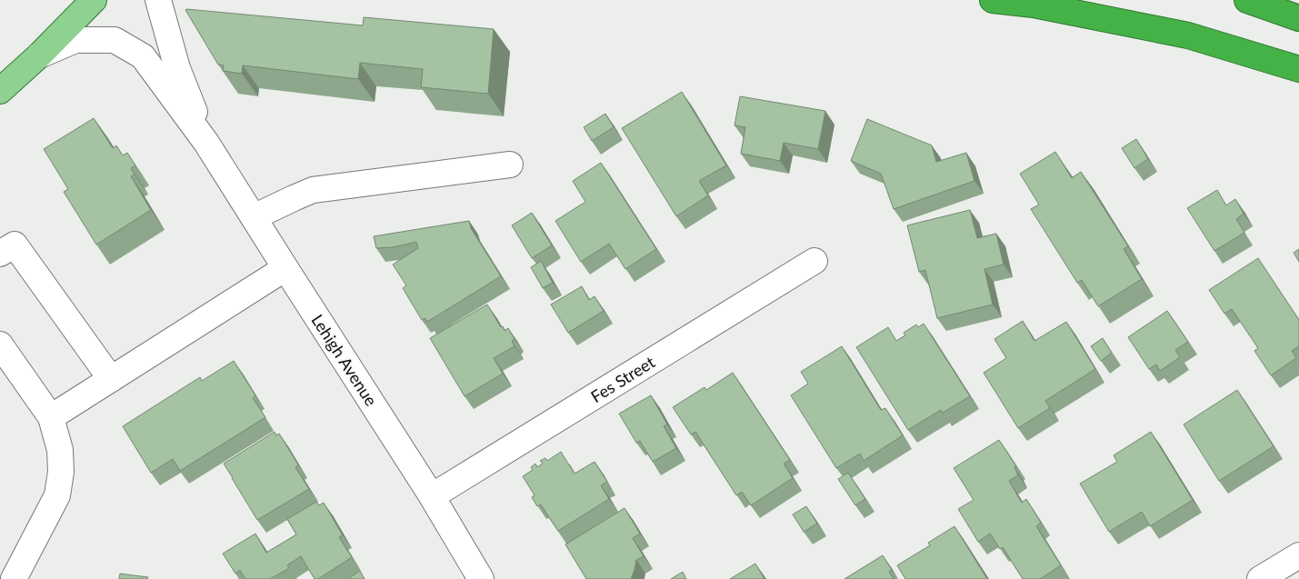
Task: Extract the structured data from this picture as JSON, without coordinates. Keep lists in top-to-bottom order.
{
  "streets": {
    "street": ["Lehigh Avenue", "Fes Street"]
  },
  "crossings": [
    ["Lehigh Avenue", "Fes Street"]
  ]
}
